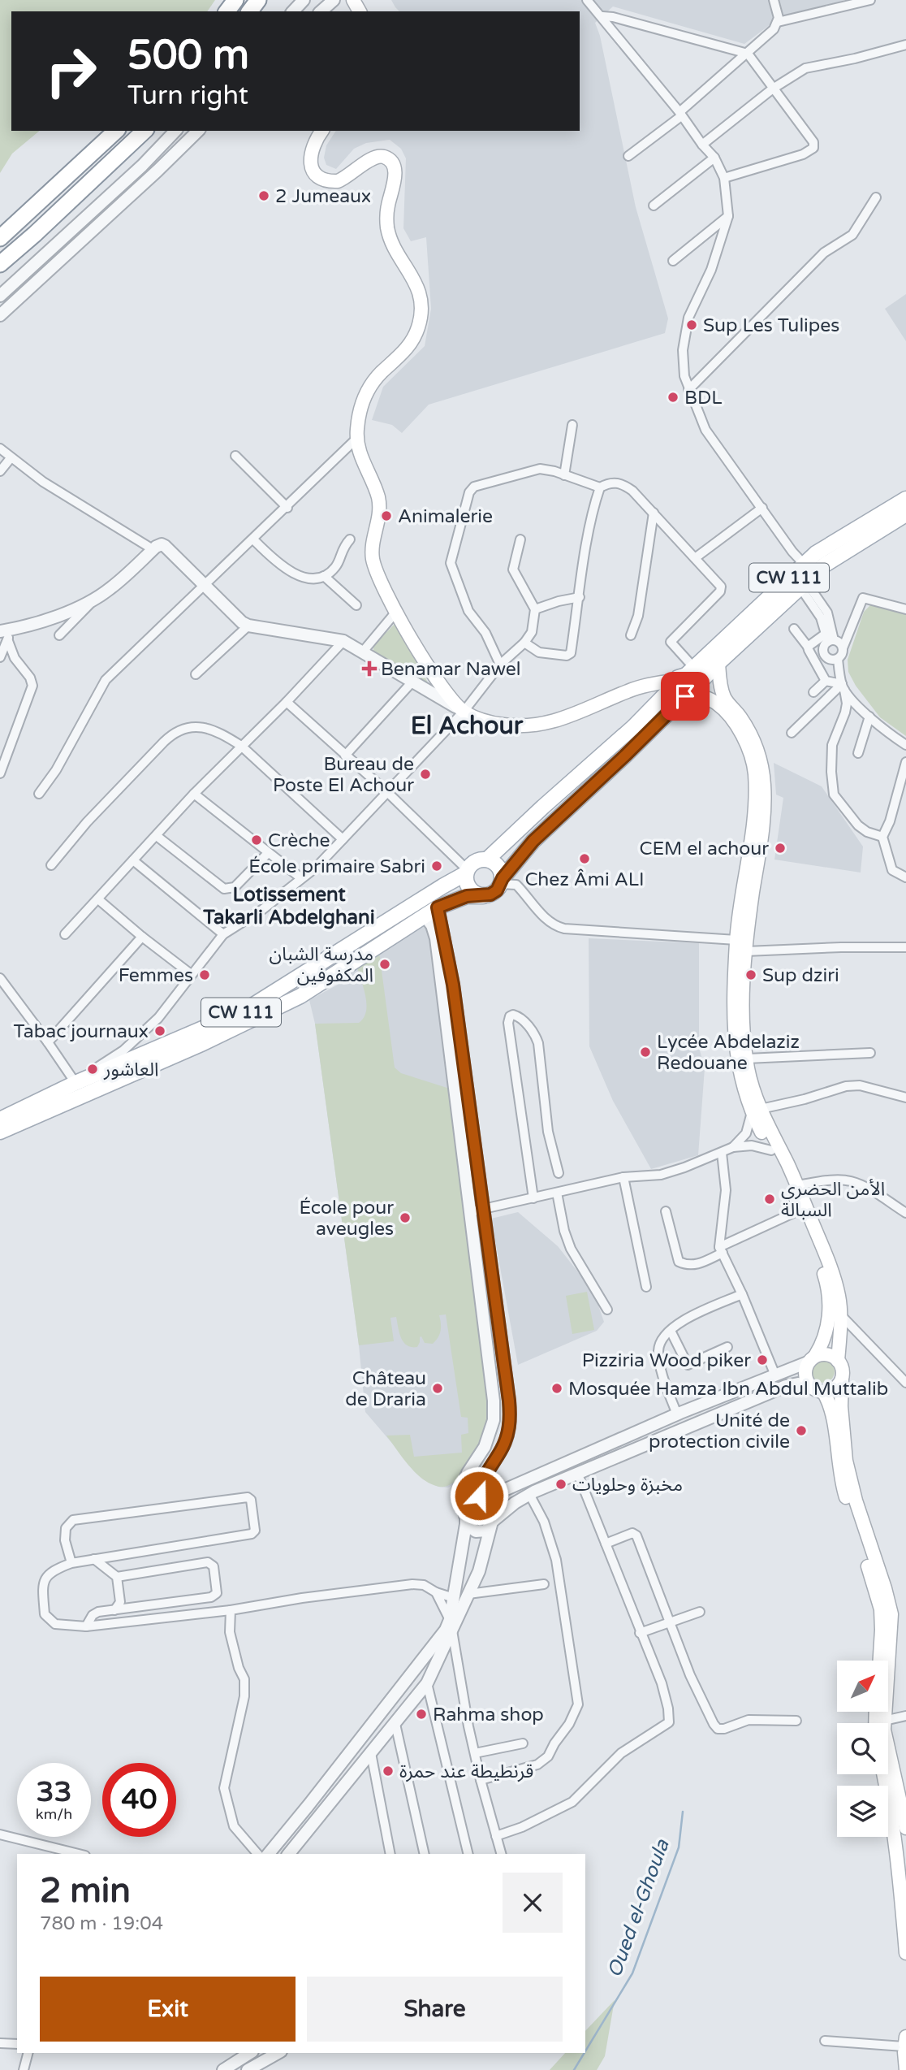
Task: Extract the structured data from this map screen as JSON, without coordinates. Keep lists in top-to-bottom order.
{
  "streets": {
    "main road": ["CW 111"]
  },
  "districts": ["El Achour", "Lotissement Takarli Abdelghani"],
  "water": ["Oued el-Ghoula"],
  "places": {
    "other": [
      "2 Jumeaux",
      "Sup Les Tulipes",
      "BDL",
      "Animalerie",
      "Bureau de Poste El Achour",
      "Crèche",
      "CEM el achour",
      "Chez Âmi ALI",
      "École primaire Sabri",
      "مدرسة الشبان المكفوفين",
      "Femmes",
      "Sup dziri",
      "Tabac journaux",
      "Lycée Abdelaziz Redouane",
      "العاشور",
      "الأمن الحضري السبالة",
      "École pour aveugles",
      "Pizziria Wood piker",
      "Château de Draria",
      "Mosquée Hamza Ibn Abdul Muttalib",
      "Unité de protection civile",
      "مخبزة وحلويات",
      "Rahma shop",
      "قرنطيطة عند حمرة"
    ],
    "health": ["Benamar Nawel"]
  },
  "north": "top right",
  "page": {
    "turn": ["500 m", "Turn right"],
    "speed": "33 km/h",
    "limit": "40",
    "heading": ["2 min", "780 m · 19:04"],
    "buttons": ["Exit", "Share"]
  }
}
